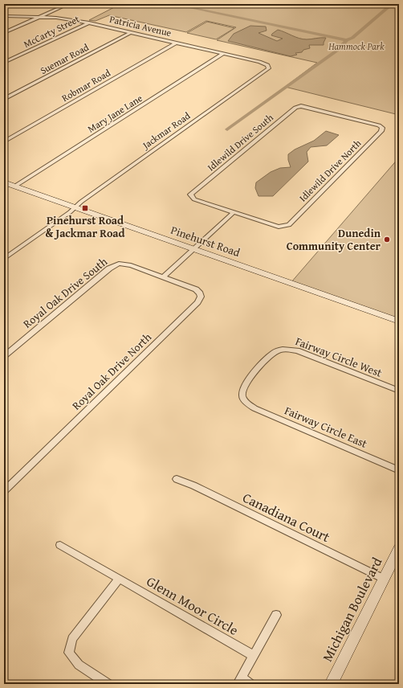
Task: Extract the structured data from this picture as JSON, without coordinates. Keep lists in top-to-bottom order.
{
  "streets": {
    "street": [
      "Patricia Avenue",
      "McCarty Street",
      "Suemar Road",
      "Robmar Road",
      "Mary Jane Lane",
      "Jackmar Road",
      "Idlewild Drive South",
      "Idlewild Drive North",
      "Pinehurst Road",
      "Royal Oak Drive South",
      "Fairway Circle West",
      "Royal Oak Drive North",
      "Fairway Circle East",
      "Canadiana Court",
      "Glenn Moor Circle",
      "Michigan Boulevard"
    ]
  },
  "crossings": [
    ["Patricia Avenue", "McCarty Street"],
    ["Patricia Avenue", "Suemar Road"],
    ["Patricia Avenue", "Robmar Road"],
    ["Patricia Avenue", "Mary Jane Lane"],
    ["Patricia Avenue", "Jackmar Road"],
    ["Mary Jane Lane", "Pinehurst Road"],
    ["Jackmar Road", "Pinehurst Road"],
    ["Idlewild Drive South", "Idlewild Drive North"],
    ["Royal Oak Drive South", "Royal Oak Drive North"],
    ["Fairway Circle West", "Fairway Circle East"],
    ["Canadiana Court", "Michigan Boulevard"]
  ],
  "parks": ["Hammock Park"],
  "places": {
    "transit": ["Pinehurst Road & Jackmar Road"],
    "other": ["Dunedin Community Center"]
  }
}
